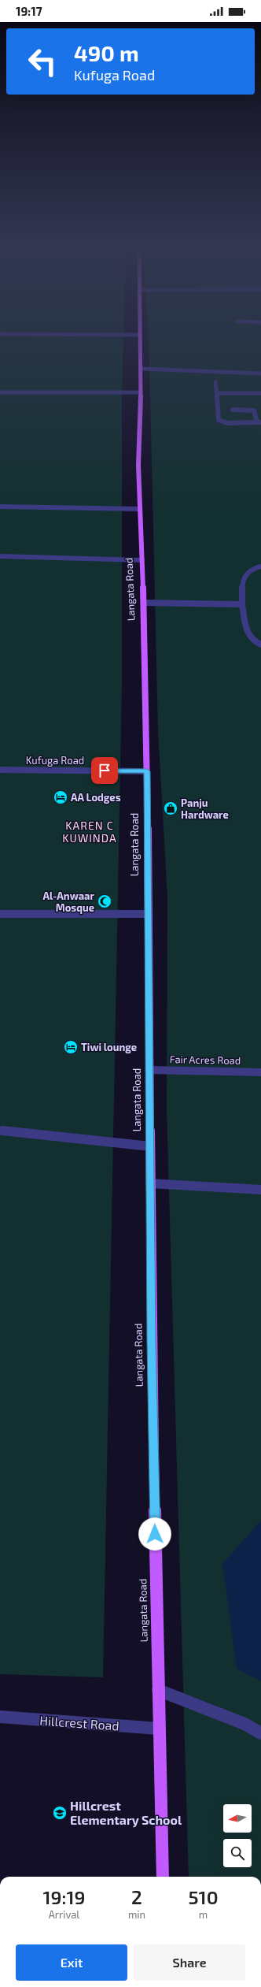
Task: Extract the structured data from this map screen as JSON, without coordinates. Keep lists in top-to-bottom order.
{
  "streets": {
    "main road": ["Langata Road"],
    "street": ["Kufuga Road", "Fair Acres Road", "Hillcrest Road"]
  },
  "crossings": [
    ["Langata Road", "Kufuga Road"],
    ["Langata Road", "Fair Acres Road"],
    ["Langata Road", "Hillcrest Road"]
  ],
  "districts": ["KAREN C KUWINDA"],
  "places": {
    "hotel": ["AA Lodges", "Tiwi lounge"],
    "shop": ["Panju Hardware"],
    "mosque": ["Al-Anwaar Mosque"],
    "school or university": ["Hillcrest Elementary School"]
  },
  "north": "left",
  "page": {
    "status": "19:17",
    "turn": ["490 m", "Kufuga Road"],
    "eta": [
      "19:19",
      "Arrival",
      "2",
      "min",
      "510",
      "m"
    ],
    "buttons": ["Exit", "Share"]
  }
}
